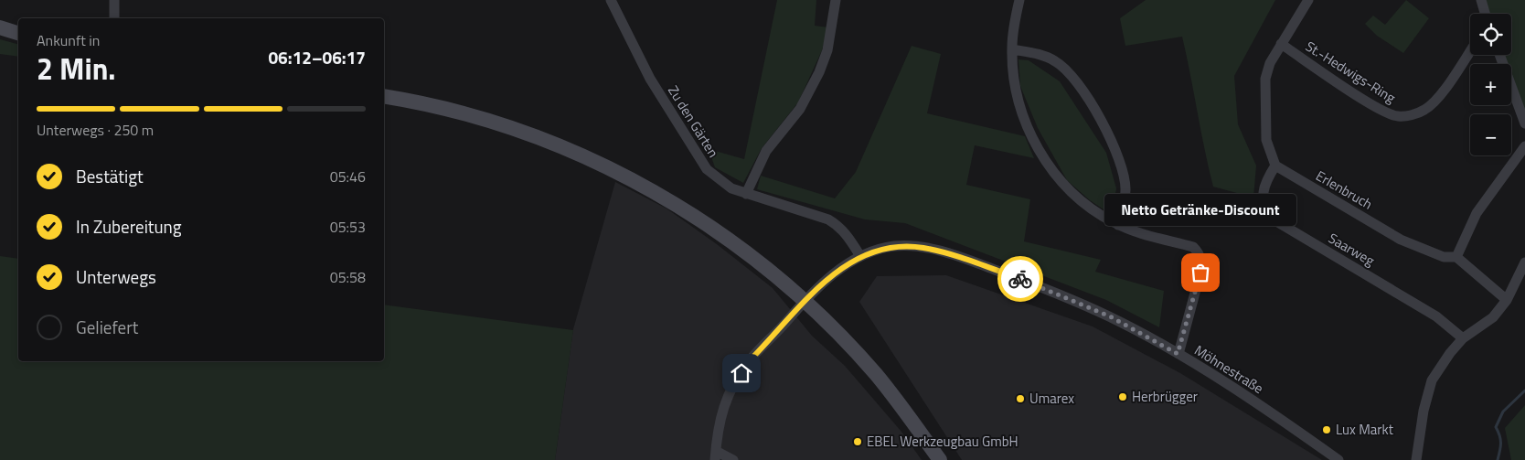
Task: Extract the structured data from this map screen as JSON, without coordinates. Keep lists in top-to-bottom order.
{
  "streets": {
    "street": [
      "St.-Hedwigs-Ring",
      "Zu den Gärten",
      "Erlenbruch",
      "Saarweg",
      "Möhnestraße"
    ]
  },
  "crossings": [
    ["Zu den Gärten", "Möhnestraße"],
    ["Erlenbruch", "Saarweg"]
  ],
  "places": [
    "Netto Getränke-Discount",
    "Herbrügger",
    "Umarex",
    "Lux Markt",
    "EBEL Werkzeugbau GmbH"
  ],
  "page": {
    "map_buttons": ["+", "−"],
    "heading": ["2 Min.", "Ankunft in", "06:12–06:17"],
    "bar": "Unterwegs · 250 m",
    "list": [
      ["Bestätigt", "05:46"],
      ["In Zubereitung", "05:53"],
      ["Unterwegs", "05:58"],
      "Geliefert"
    ],
    "bubble": "Netto Getränke-Discount"
  }
}
